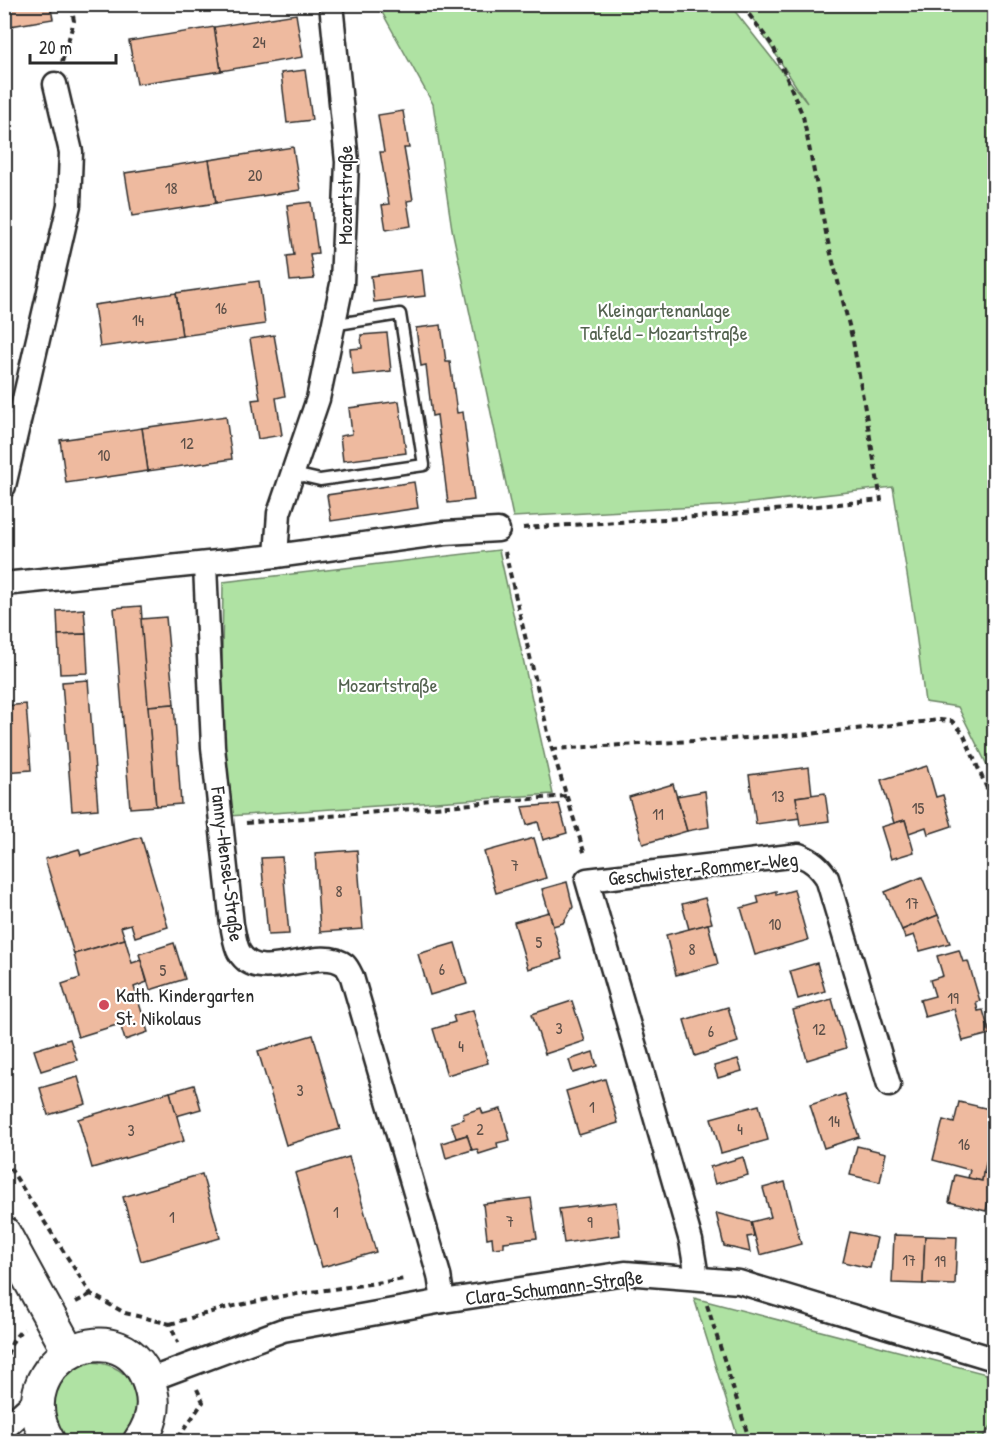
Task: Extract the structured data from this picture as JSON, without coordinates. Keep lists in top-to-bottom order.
{
  "streets": {
    "street": [
      "Mozartstraße",
      "Fanny-Hensel-Straße",
      "Geschwister-Rommer-Weg",
      "Clara-Schumann-Straße"
    ]
  },
  "crossings": [
    ["Fanny-Hensel-Straße", "Clara-Schumann-Straße"],
    ["Geschwister-Rommer-Weg", "Clara-Schumann-Straße"]
  ],
  "parks": ["Kleingartenanlage Talfeld - Mozartstraße", "Mozartstraße"],
  "places": ["Kath. Kindergarten St. Nikolaus"],
  "house_numbers": [
    "24",
    "20",
    "18",
    "16",
    "14",
    "12",
    "10",
    "13",
    "15",
    "11",
    "7",
    "8",
    "17",
    "10",
    "5",
    "8",
    "6",
    "5",
    "19",
    "3",
    "12",
    "6",
    "4",
    "3",
    "1",
    "14",
    "2",
    "4",
    "3",
    "16",
    "1",
    "1",
    "7",
    "9",
    "17",
    "19"
  ],
  "scale_bar": "20 m"
}
